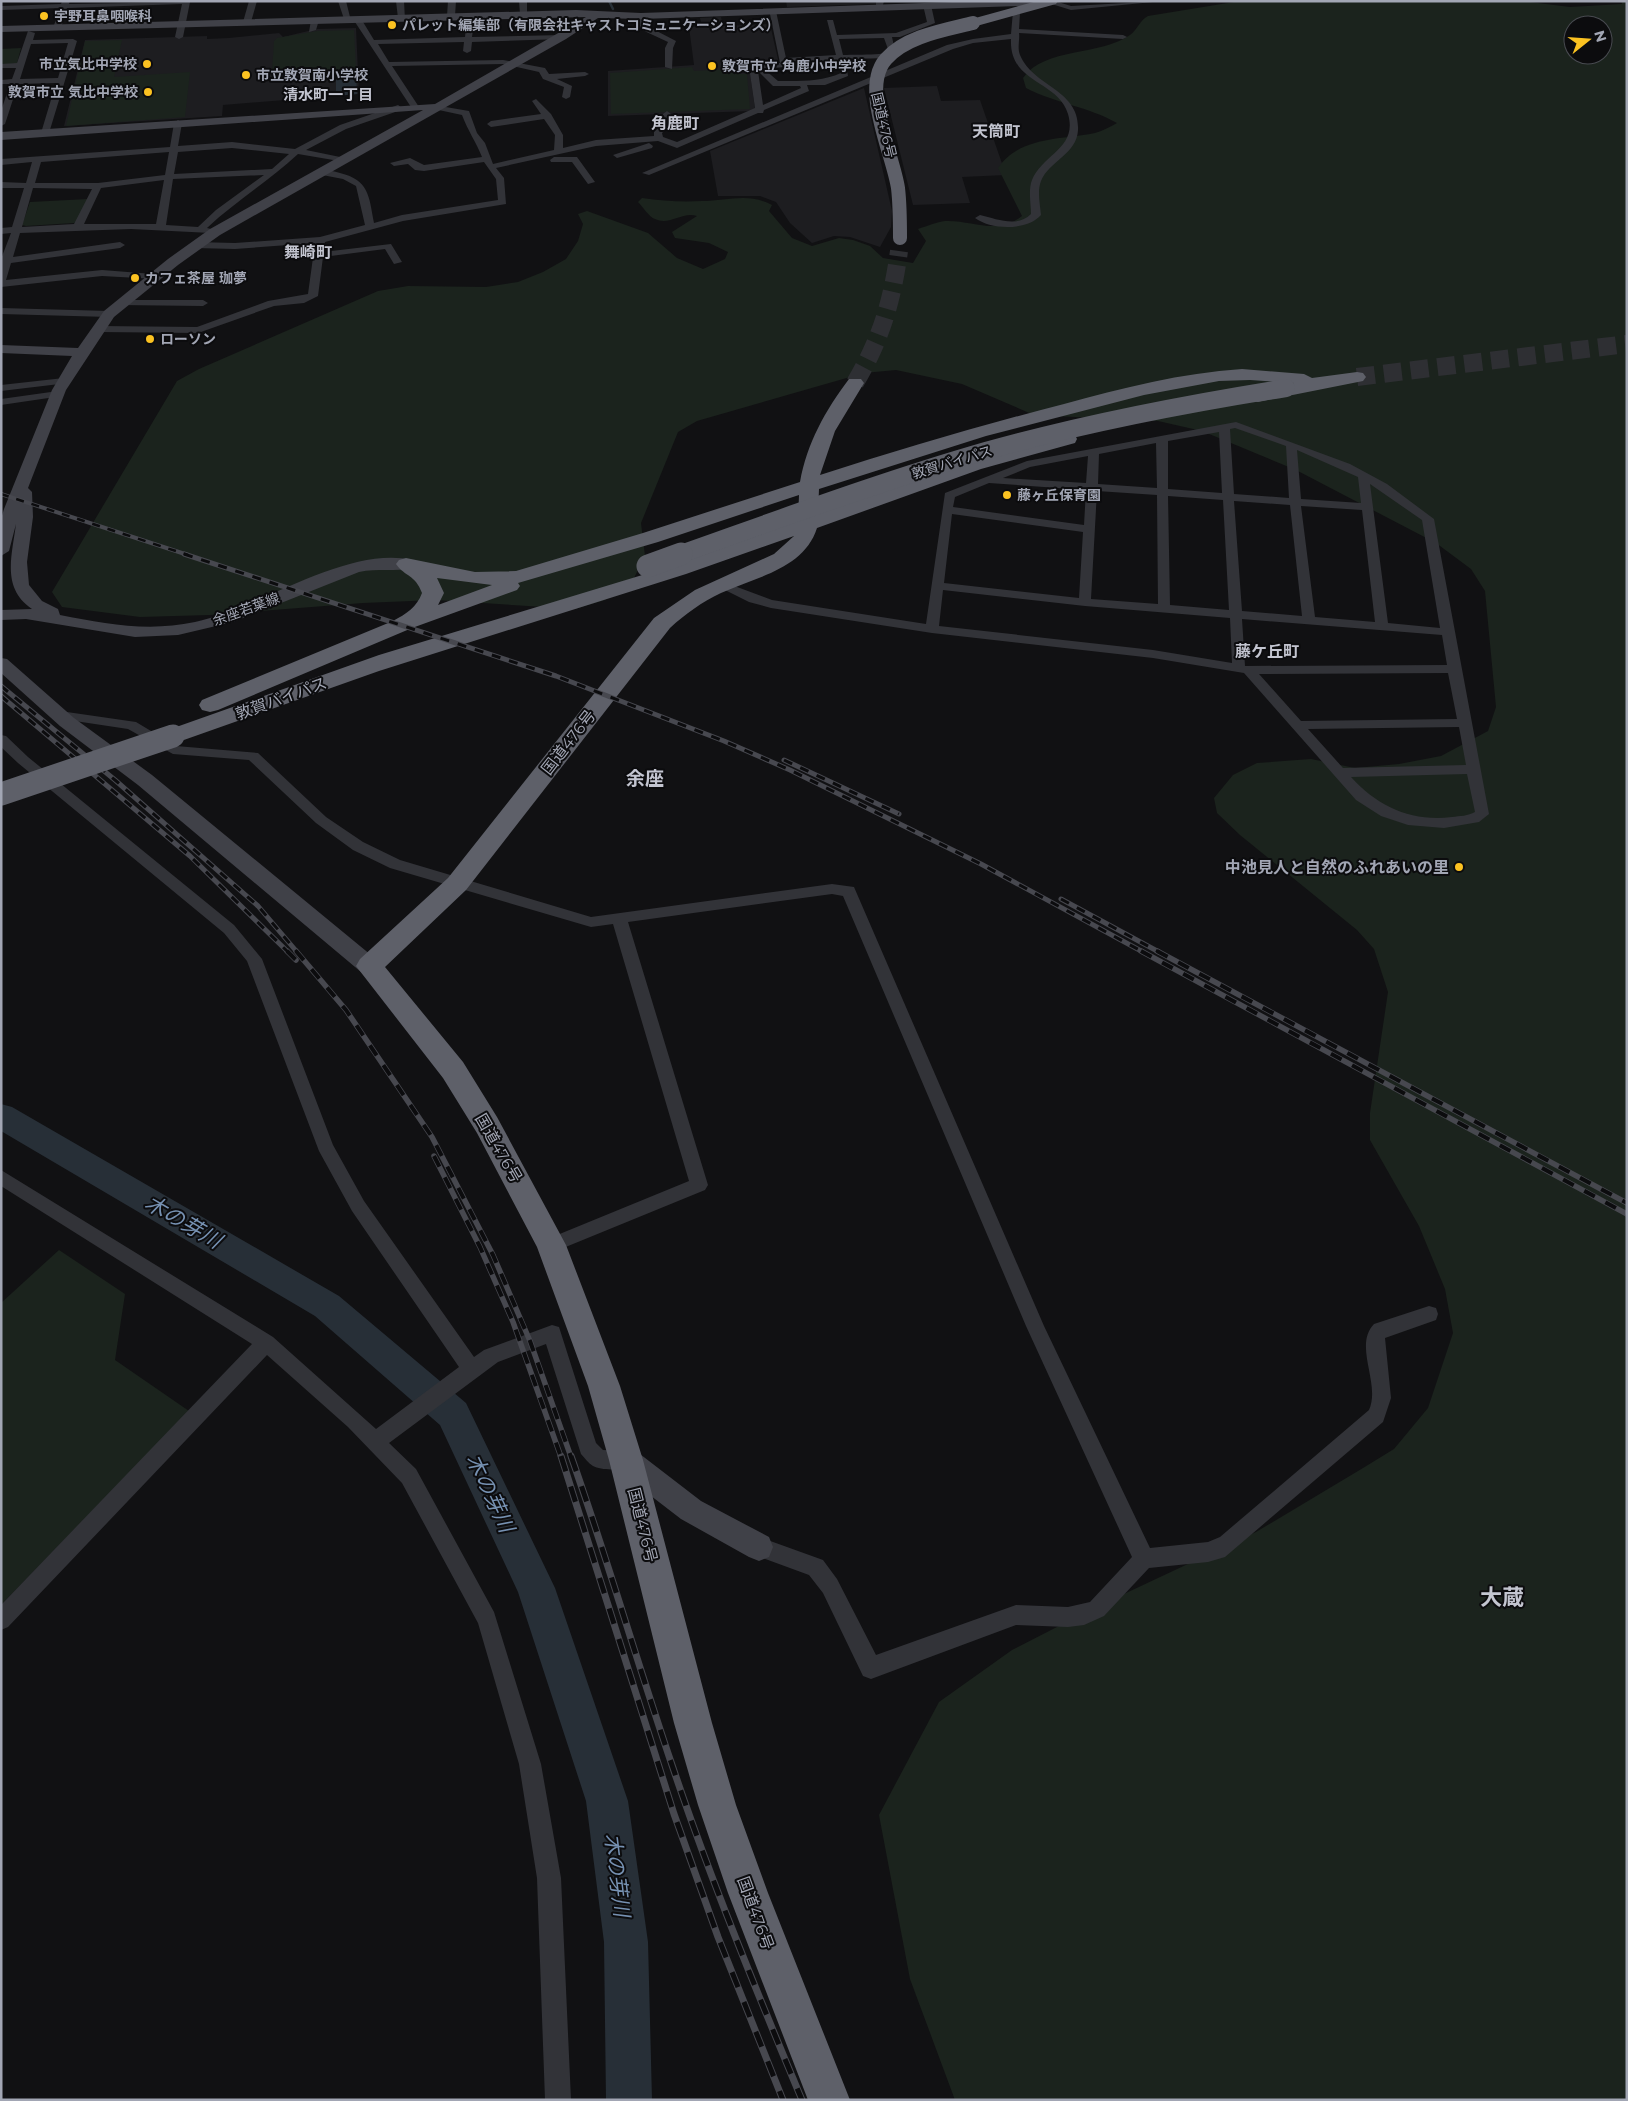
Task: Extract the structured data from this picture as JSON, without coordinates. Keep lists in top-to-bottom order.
{
  "streets": {
    "highway": ["国道476号", "敦賀バイパス"],
    "street": ["余座若葉線"]
  },
  "districts": [
    "清水町一丁目",
    "角鹿町",
    "天筒町",
    "舞崎町",
    "藤ケ丘町",
    "余座",
    "大蔵"
  ],
  "water": ["木の芽川"],
  "places": [
    "宇野耳鼻咽喉科",
    "パレット編集部（有限会社キャストコミュニケーションズ）",
    "市立気比中学校",
    "敦賀市立 角鹿小中学校",
    "市立敦賀南小学校",
    "敦賀市立 気比中学校",
    "カフェ茶屋 珈夢",
    "ローソン",
    "藤ヶ丘保育園",
    "中池見人と自然のふれあいの里"
  ],
  "north": "right"
}
